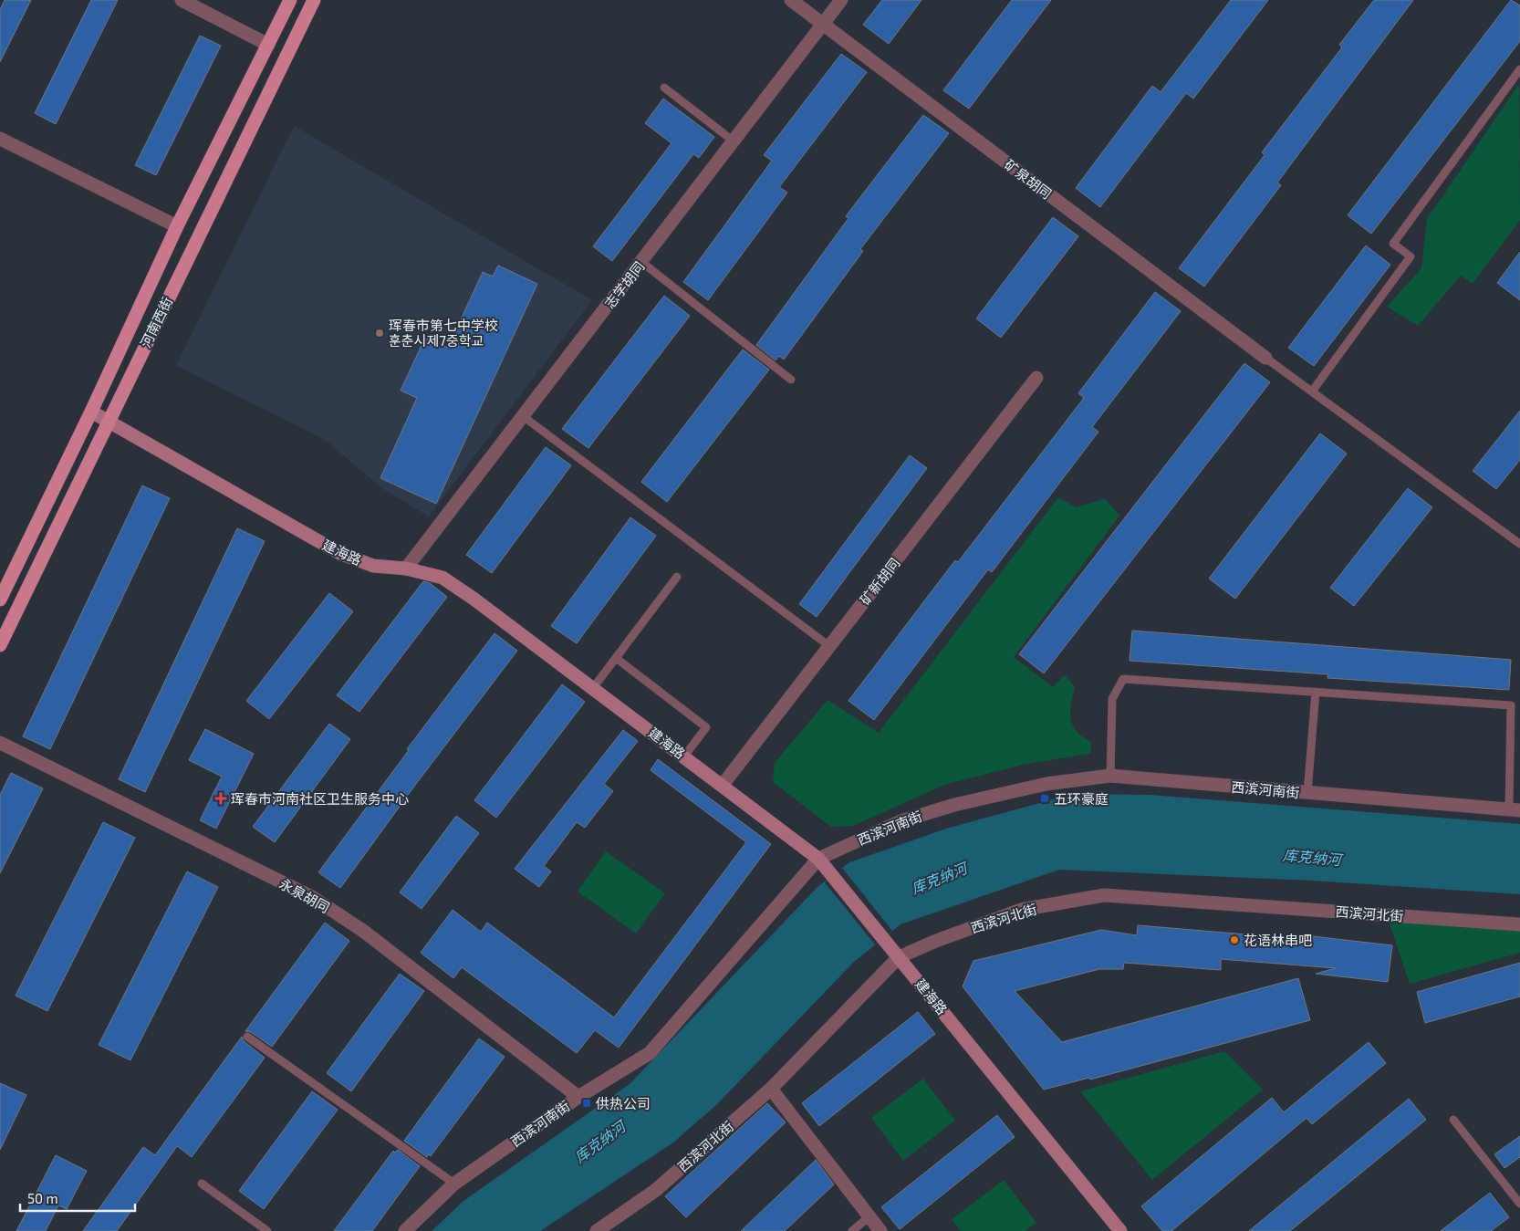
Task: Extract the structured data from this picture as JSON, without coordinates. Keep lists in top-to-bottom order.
{
  "streets": {
    "main road": ["河南西街"],
    "street": [
      "矿泉胡同",
      "志学胡同",
      "建海路",
      "矿新胡同",
      "西滨河南街",
      "永泉胡同",
      "西滨河北街"
    ]
  },
  "crossings": [
    ["矿泉胡同", "志学胡同"],
    ["志学胡同", "建海路"],
    ["河南西街", "建海路"],
    ["建海路", "矿新胡同"],
    ["建海路", "西滨河南街"],
    ["建海路", "西滨河北街"],
    ["西滨河南街", "永泉胡同"]
  ],
  "water": ["库克纳河"],
  "places": {
    "other": ["珲春市第七中学校 훈춘시제7중학교", "花语林串吧"],
    "health": ["珲春市河南社区卫生服务中心"],
    "transit": ["五环豪庭", "供热公司"]
  },
  "scale_bar": "50 m"
}
